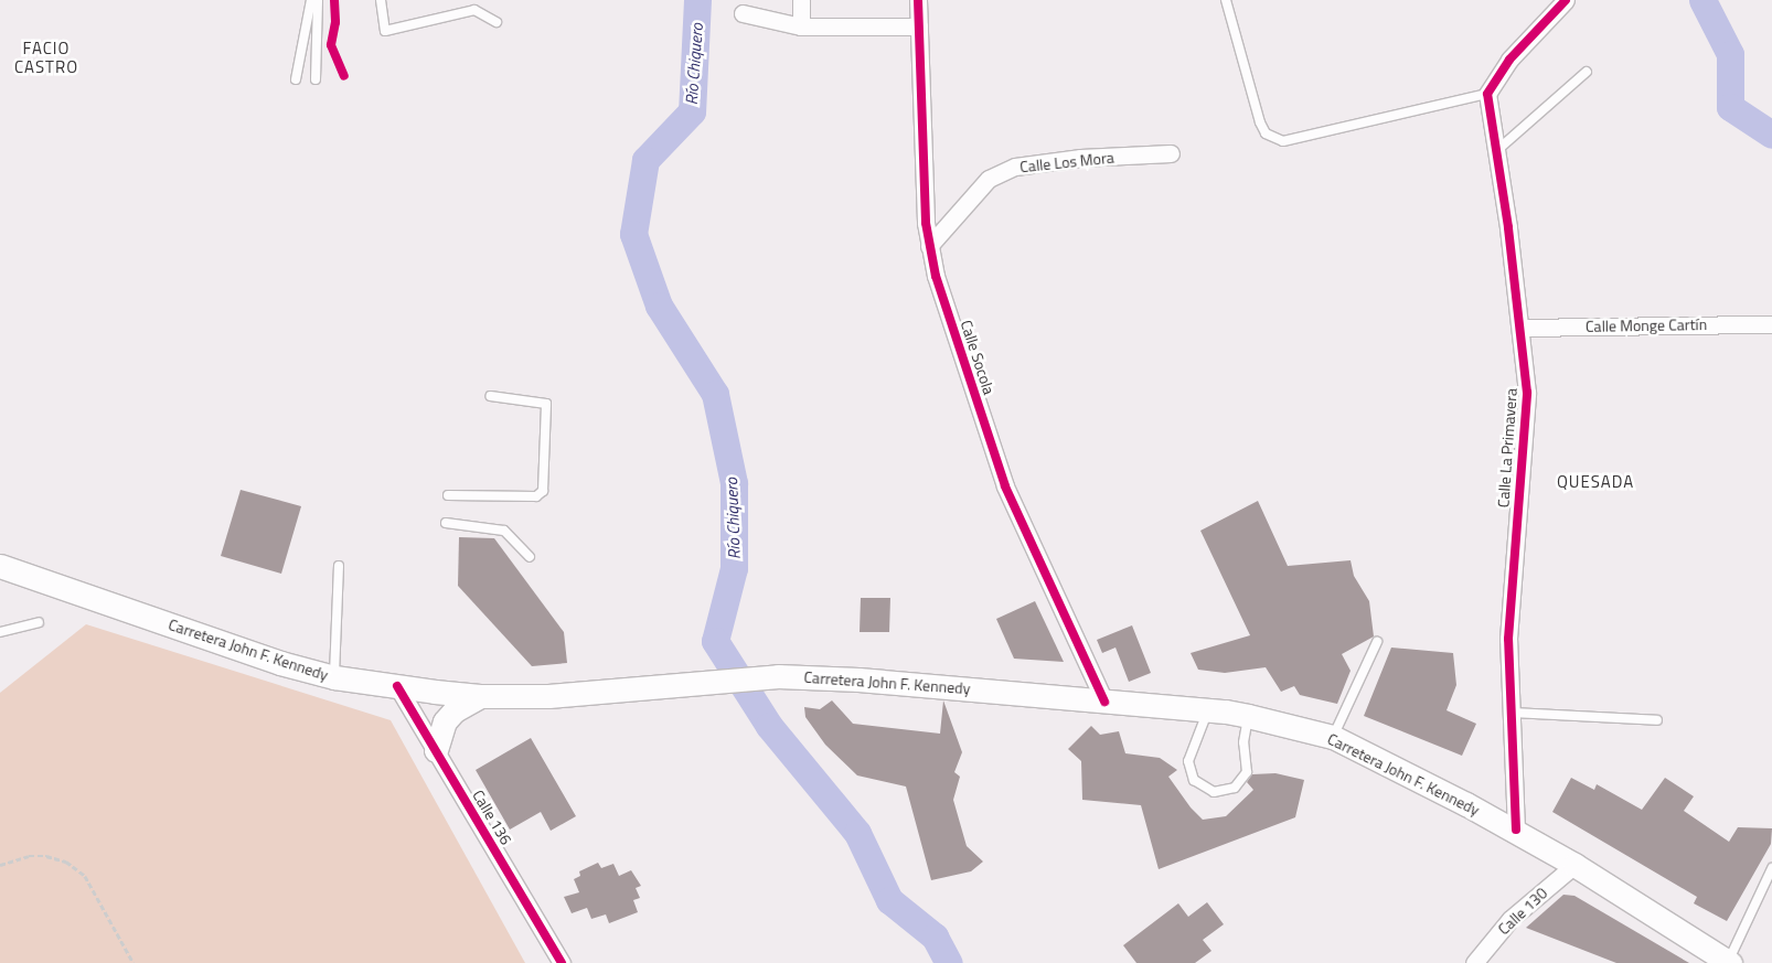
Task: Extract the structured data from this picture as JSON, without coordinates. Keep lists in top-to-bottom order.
{
  "streets": {
    "main road": ["Carretera John F. Kennedy"],
    "street": [
      "Calle Los Mora",
      "Calle Monge Cartín",
      "Calle Socola",
      "Calle La Primavera",
      "Calle 136",
      "Calle 130"
    ]
  },
  "crossings": [
    ["Calle Los Mora", "Calle Socola"],
    ["Calle Monge Cartín", "Calle La Primavera"],
    ["Calle Socola", "Carretera John F. Kennedy"],
    ["Calle La Primavera", "Carretera John F. Kennedy"],
    ["Carretera John F. Kennedy", "Calle 136"],
    ["Carretera John F. Kennedy", "Calle 130"]
  ],
  "districts": ["FACIO CASTRO", "QUESADA"],
  "water": ["Río Chiquero"]
}
